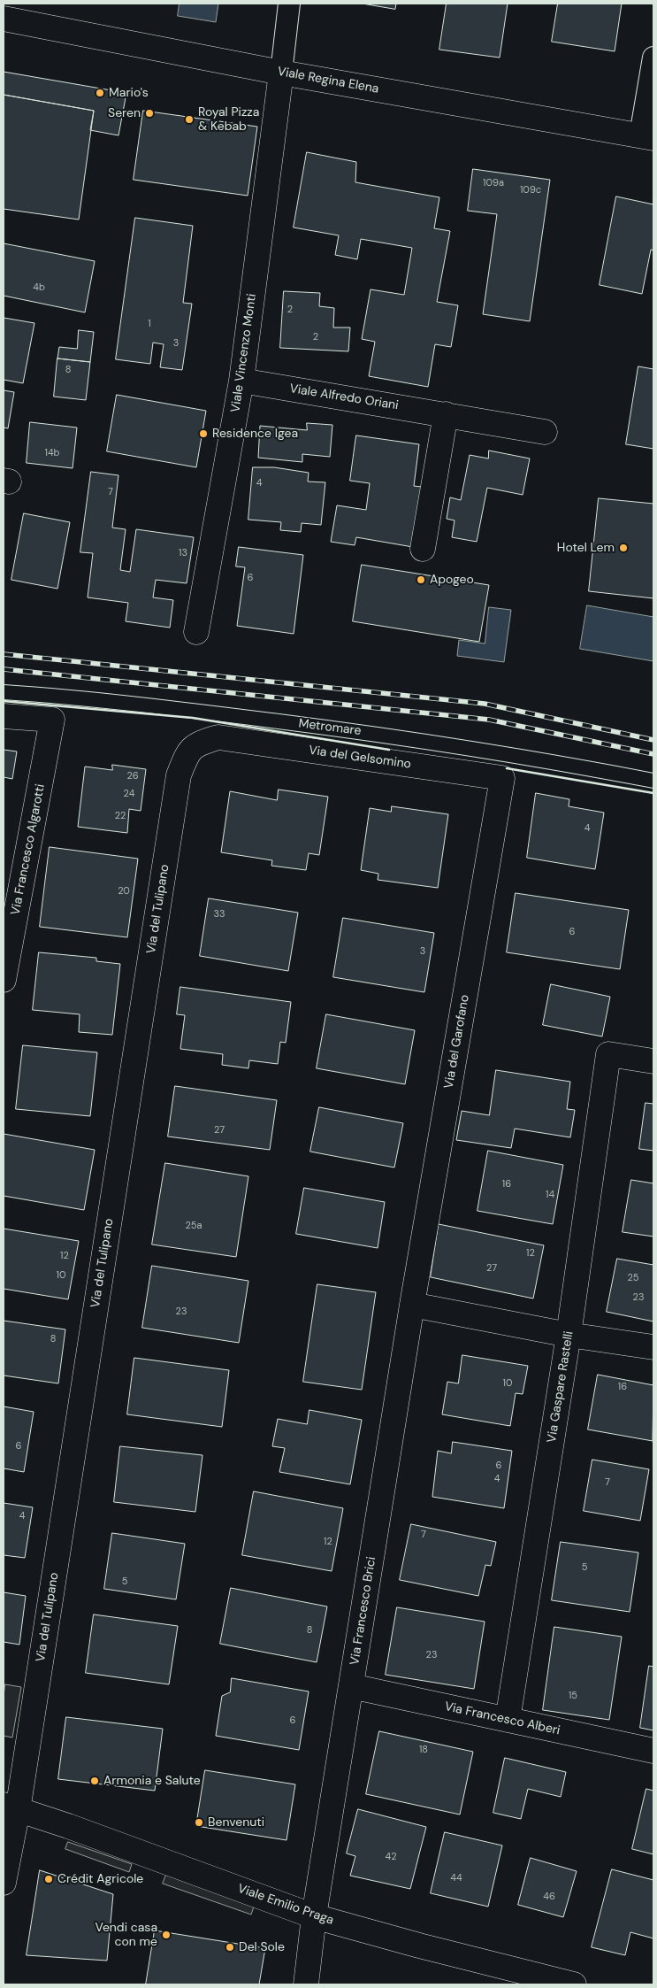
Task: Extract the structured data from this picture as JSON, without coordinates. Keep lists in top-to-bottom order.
{
  "streets": {
    "street": [
      "Viale Regina Elena",
      "Viale Vincenzo Monti",
      "Viale Alfredo Oriani",
      "Via del Gelsomino",
      "Via Francesco Algarotti",
      "Via del Tulipano",
      "Via del Garofano",
      "Via Gaspare Rastelli",
      "Via Francesco Brici",
      "Via Francesco Alberi",
      "Viale Emilio Praga"
    ],
    "lane": ["Metromare"]
  },
  "crossings": [
    ["Viale Regina Elena", "Viale Vincenzo Monti"],
    ["Viale Vincenzo Monti", "Viale Alfredo Oriani"],
    ["Via del Gelsomino", "Via del Tulipano"],
    ["Via del Gelsomino", "Via del Garofano"],
    ["Via del Tulipano", "Viale Emilio Praga"],
    ["Via del Garofano", "Via Francesco Brici"],
    ["Via Gaspare Rastelli", "Via Francesco Alberi"],
    ["Via Francesco Brici", "Via Francesco Alberi"],
    ["Via Francesco Brici", "Viale Emilio Praga"]
  ],
  "places": [
    "Mario's",
    "Seren",
    "Royal Pizza & Kebab",
    "Residence Igea",
    "Hotel Lem",
    "Apogeo",
    "Armonia e Salute",
    "Benvenuti",
    "Crédit Agricole",
    "Vendi casa con me",
    "Del Sole"
  ],
  "house_numbers": [
    "109a",
    "109c",
    "4b",
    "2",
    "1",
    "2",
    "3",
    "8",
    "14b",
    "4",
    "7",
    "13",
    "6",
    "26",
    "24",
    "22",
    "4",
    "20",
    "33",
    "6",
    "3",
    "27",
    "16",
    "14",
    "25a",
    "12",
    "12",
    "27",
    "10",
    "25",
    "23",
    "23",
    "8",
    "10",
    "16",
    "6",
    "6",
    "4",
    "7",
    "4",
    "7",
    "12",
    "5",
    "5",
    "8",
    "23",
    "15",
    "6",
    "18",
    "42",
    "44",
    "46"
  ]
}
